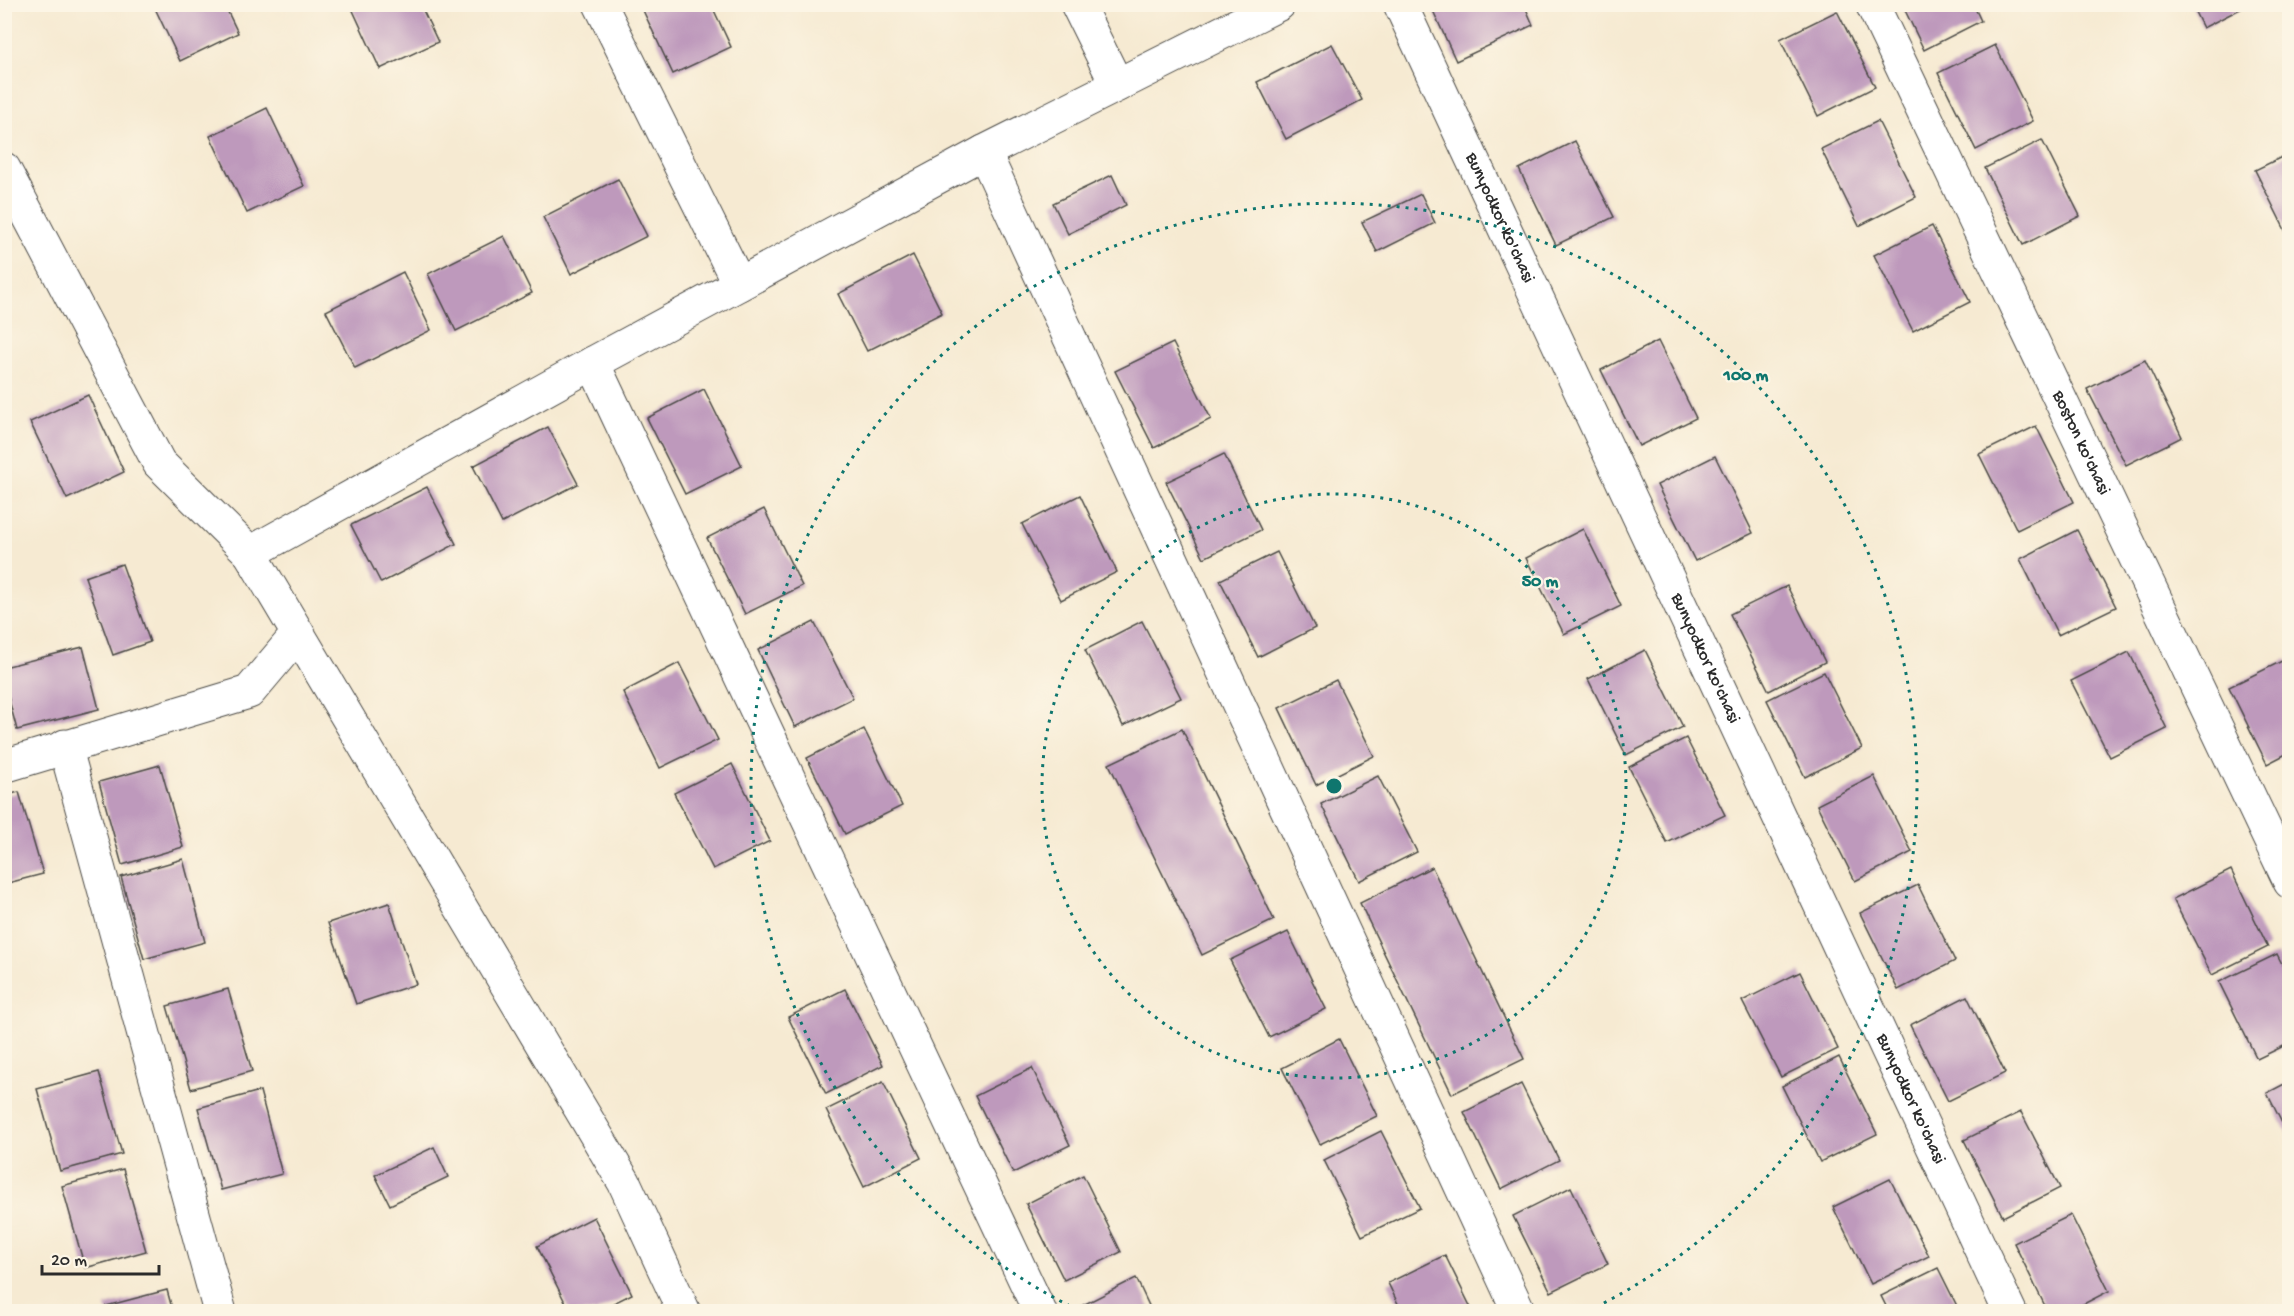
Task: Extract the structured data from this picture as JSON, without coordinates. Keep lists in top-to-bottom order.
{
  "streets": {
    "street": ["Bunyodkor ko'chasi", "Boston ko'chasi"]
  },
  "scale_bar": "20 m",
  "rings": ["100 m", "50 m"]
}
